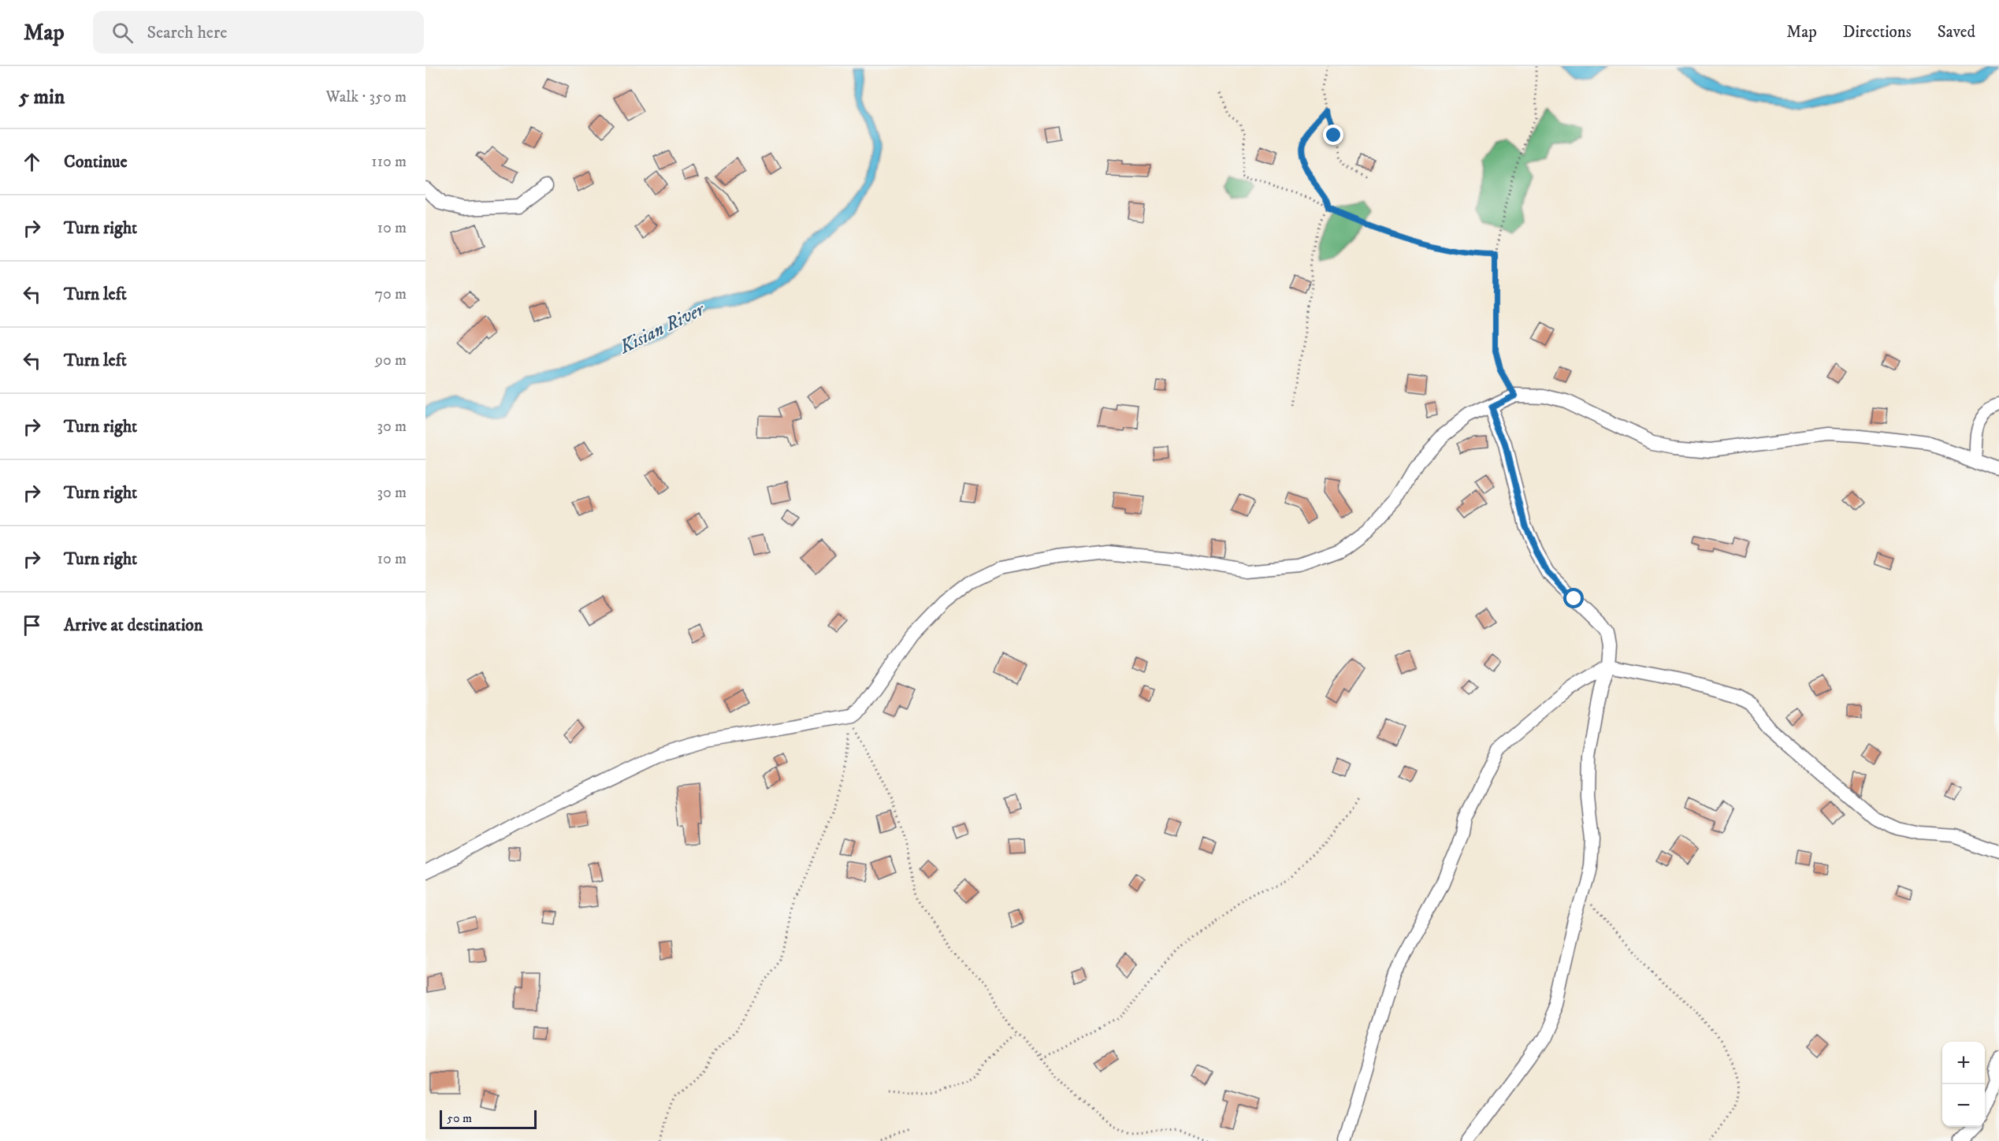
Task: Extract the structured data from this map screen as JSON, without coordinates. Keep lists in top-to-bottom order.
{
  "water": ["Kisian River"],
  "scale_bar": "50 m",
  "page": {
    "header": "Map",
    "search": "Search here",
    "nav": ["Map", "Directions", "Saved"],
    "heading": ["5 min", "Walk · 350 m"],
    "list": [
      ["Continue", "110 m"],
      ["Turn right", "10 m"],
      ["Turn left", "70 m"],
      ["Turn left", "90 m"],
      ["Turn right", "30 m"],
      ["Turn right", "30 m"],
      ["Turn right", "10 m"],
      "Arrive at destination"
    ],
    "map_buttons": ["+", "−"],
    "scale": "50 m"
  }
}
